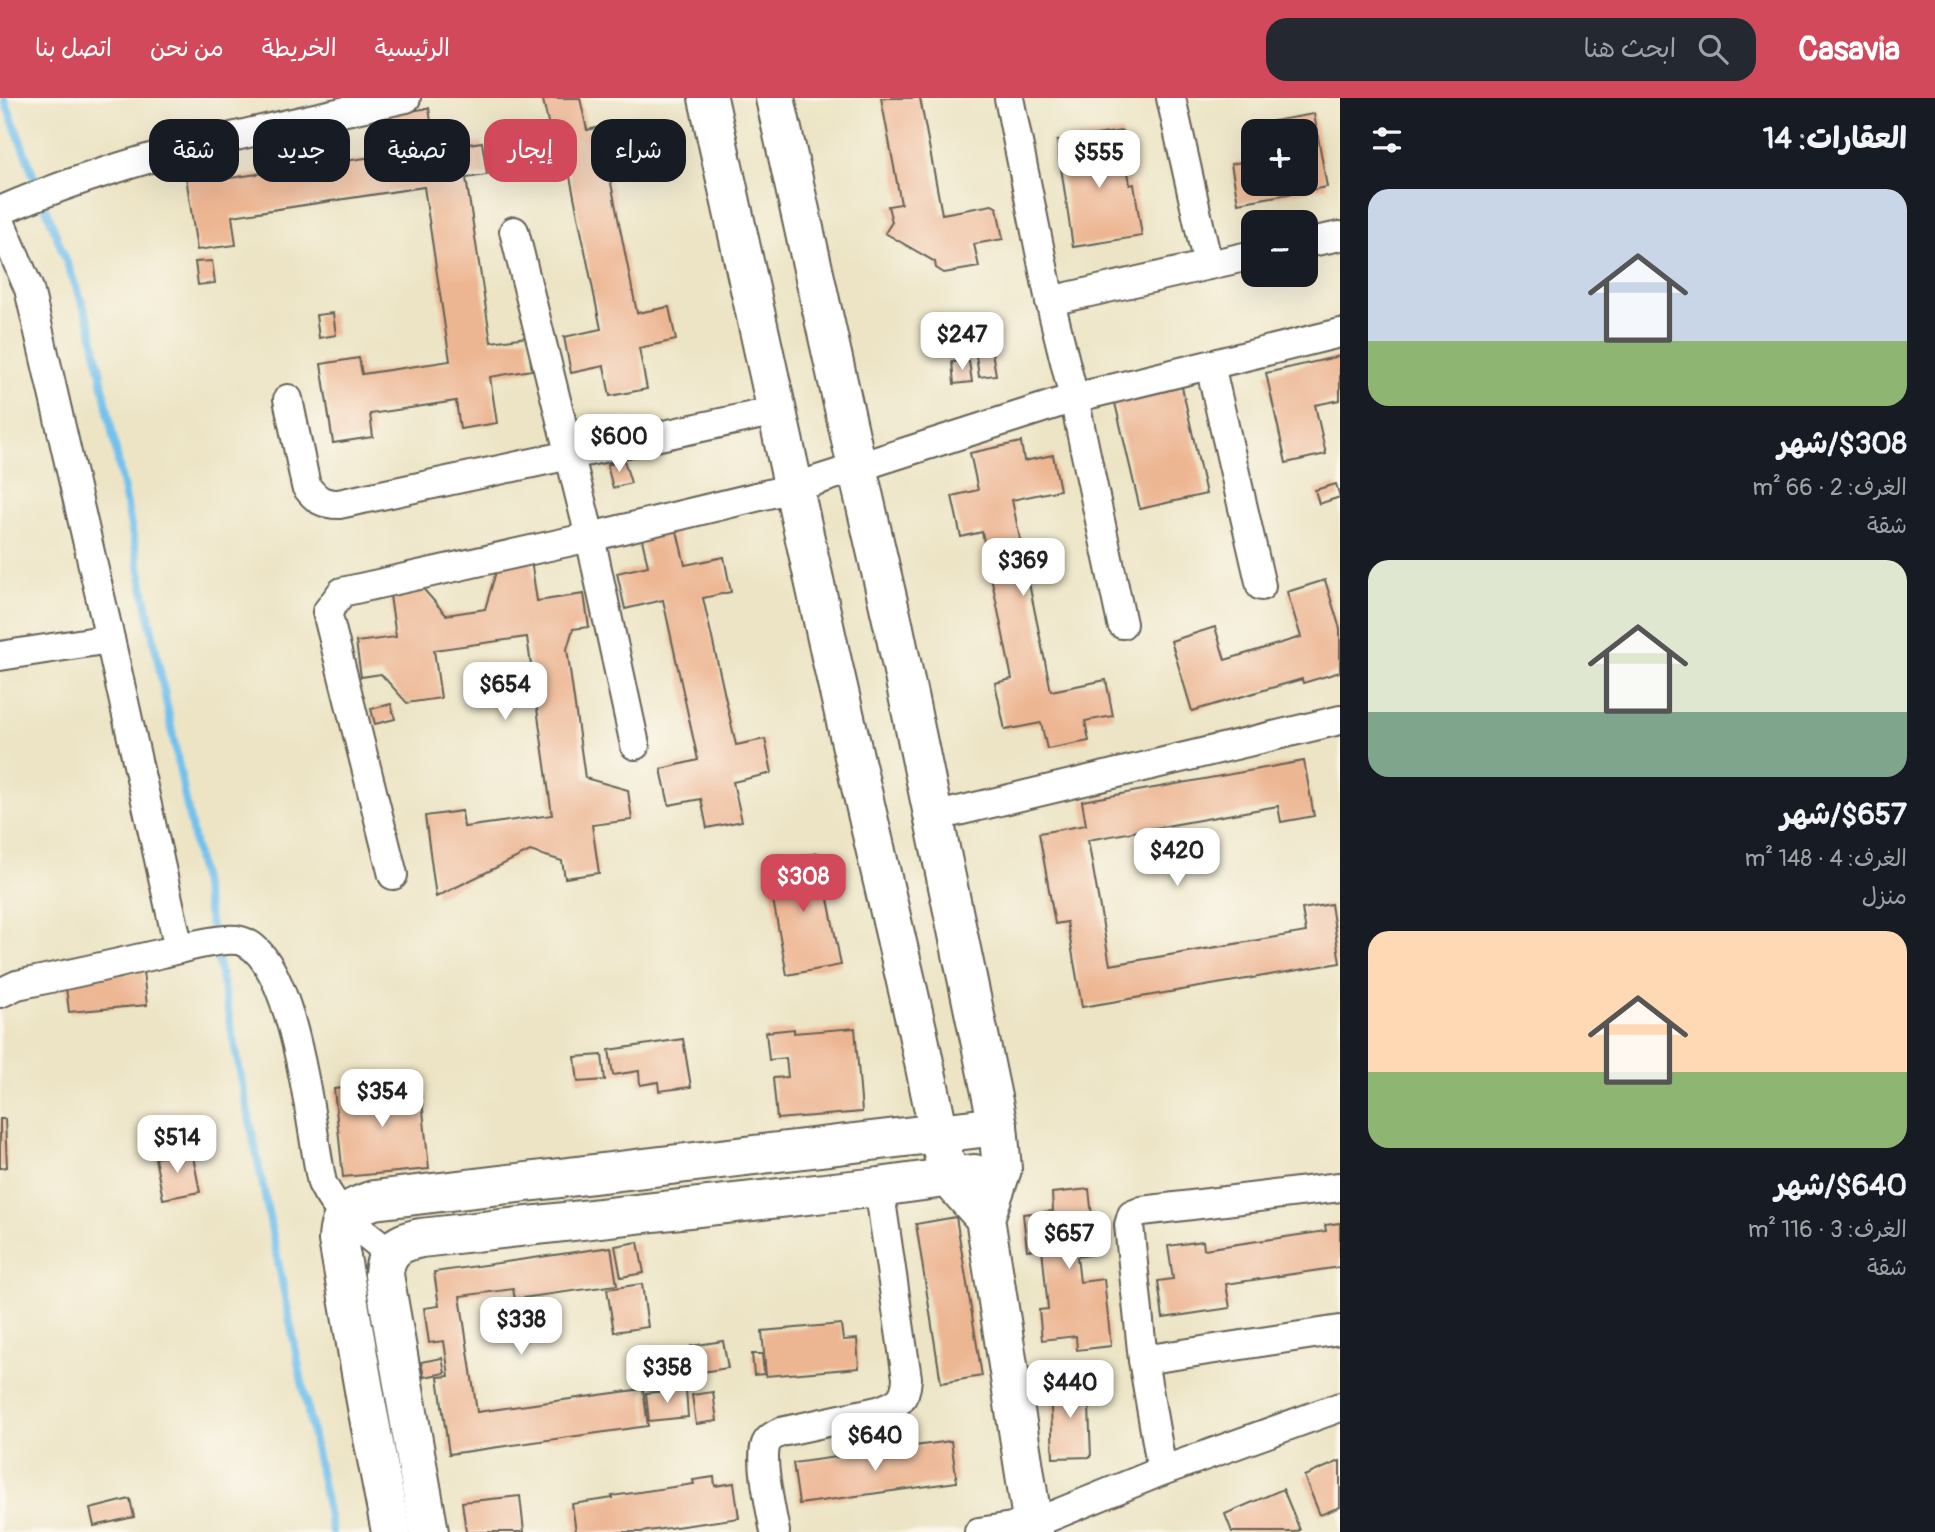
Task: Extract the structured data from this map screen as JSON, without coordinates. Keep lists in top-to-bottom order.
{
  "page": {
    "header": "Casavia",
    "search": "ابحث هنا",
    "nav": [
      "الرئيسية",
      "الخريطة",
      "من نحن",
      "اتصل بنا"
    ],
    "heading": "العقارات: 14",
    "map_buttons": ["+", "−"],
    "chip": [
      "شراء",
      "إيجار",
      "تصفية",
      "جديد",
      "شقة"
    ],
    "price": [
      "$555",
      "$247",
      "$600",
      "$369",
      "$654",
      "$420",
      "$308",
      "$354",
      "$514",
      "$657",
      "$338",
      "$358",
      "$440",
      "$640"
    ],
    "list": [
      {
        "name": "$308/شهر",
        "note": "الغرف: 2 · 66 m² · شقة"
      },
      {
        "name": "$657/شهر",
        "note": "الغرف: 4 · 148 m² · منزل"
      },
      {
        "name": "$640/شهر",
        "note": "الغرف: 3 · 116 m² · شقة"
      }
    ]
  }
}
